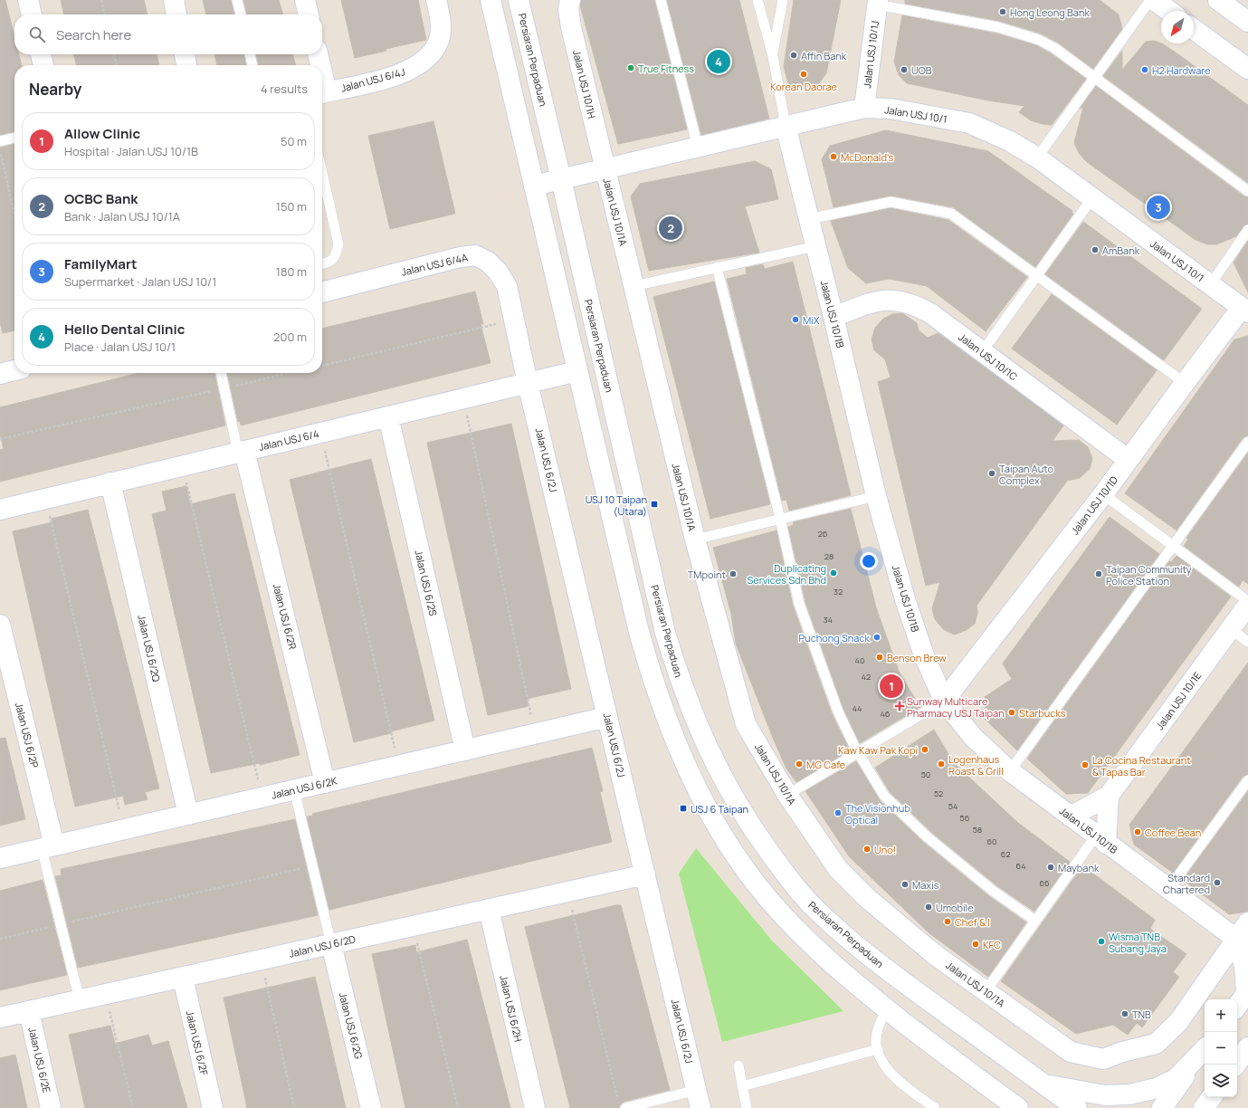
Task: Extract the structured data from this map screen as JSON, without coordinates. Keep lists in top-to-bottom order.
{
  "streets": {
    "street": [
      "Jalan USJ 10/1J",
      "Persiaran Perpaduan",
      "Jalan USJ 6/4J",
      "Jalan USJ 10/1H",
      "Jalan USJ 10/1",
      "Jalan USJ 10/1A",
      "Jalan USJ 6/4A",
      "Jalan USJ 10/1B",
      "Jalan USJ 10/1C",
      "Jalan USJ 6/4",
      "Jalan USJ 6/2J",
      "Jalan USJ 10/1D",
      "Jalan USJ 6/2S",
      "Jalan USJ 6/2R",
      "Jalan USJ 6/2Q",
      "Jalan USJ 10/1E",
      "Jalan USJ 6/2P",
      "Jalan USJ 6/2K",
      "Jalan USJ 6/2D",
      "Jalan USJ 6/2H",
      "Jalan USJ 6/2G",
      "Jalan USJ 6/2F",
      "Jalan USJ 6/2E"
    ]
  },
  "crossings": [
    ["Jalan USJ 10/1J", "Jalan USJ 10/1"],
    ["Persiaran Perpaduan", "Jalan USJ 10/1"],
    ["Jalan USJ 10/1H", "Jalan USJ 10/1"],
    ["Jalan USJ 10/1H", "Jalan USJ 10/1A"],
    ["Jalan USJ 10/1", "Jalan USJ 10/1A"],
    ["Jalan USJ 10/1", "Jalan USJ 10/1B"],
    ["Jalan USJ 10/1", "Jalan USJ 10/1D"],
    ["Jalan USJ 10/1A", "Jalan USJ 10/1B"],
    ["Jalan USJ 6/4A", "Jalan USJ 6/4"],
    ["Jalan USJ 6/4A", "Jalan USJ 6/2J"],
    ["Jalan USJ 10/1B", "Jalan USJ 10/1C"],
    ["Jalan USJ 10/1B", "Jalan USJ 10/1D"],
    ["Jalan USJ 10/1B", "Jalan USJ 10/1E"],
    ["Jalan USJ 10/1C", "Jalan USJ 10/1D"],
    ["Jalan USJ 6/4", "Jalan USJ 6/2J"],
    ["Jalan USJ 6/4", "Jalan USJ 6/2S"],
    ["Jalan USJ 6/4", "Jalan USJ 6/2R"],
    ["Jalan USJ 6/4", "Jalan USJ 6/2Q"],
    ["Jalan USJ 6/2J", "Jalan USJ 6/2K"],
    ["Jalan USJ 6/2J", "Jalan USJ 6/2D"],
    ["Jalan USJ 6/2S", "Jalan USJ 6/2K"],
    ["Jalan USJ 6/2R", "Jalan USJ 6/2K"],
    ["Jalan USJ 6/2Q", "Jalan USJ 6/2K"],
    ["Jalan USJ 6/2P", "Jalan USJ 6/2K"],
    ["Jalan USJ 6/2D", "Jalan USJ 6/2H"],
    ["Jalan USJ 6/2D", "Jalan USJ 6/2G"],
    ["Jalan USJ 6/2D", "Jalan USJ 6/2F"],
    ["Jalan USJ 6/2D", "Jalan USJ 6/2E"]
  ],
  "places": {
    "other": [
      "Hong Leong Bank",
      "Affin Bank",
      "True Fitness",
      "UOB",
      "H2 Hardware",
      "Korean Daorae",
      "McDonald's",
      "AmBank",
      "MiX",
      "Taipan Auto Complex",
      "Duplicating Services Sdn Bhd",
      "TMpoint",
      "Taipan Community Police Station",
      "Puchong Snack",
      "Benson Brew",
      "Starbucks",
      "Kaw Kaw Pak Kopi",
      "MG Cafe",
      "Logenhaus Roast & Grill",
      "La Cocina Restaurant & Tapas Bar",
      "The Visionhub Optical",
      "Coffee Bean",
      "Uno!",
      "Maybank",
      "Standard Chartered",
      "Maxis",
      "Umobile",
      "Chef & I",
      "Wisma TNB Subang Jaya",
      "KFC",
      "TNB"
    ],
    "transit": ["USJ 10 Taipan (Utara)", "USJ 6 Taipan"],
    "health": ["Sunway Multicare Pharmacy USJ Taipan"]
  },
  "house_numbers": [
    "26",
    "28",
    "32",
    "34",
    "40",
    "42",
    "44",
    "46",
    "50",
    "52",
    "54",
    "56",
    "58",
    "60",
    "62",
    "64",
    "66"
  ],
  "north": "bottom left",
  "page": {
    "search": "Search here",
    "pins": [
      "4",
      "3",
      "2",
      "1"
    ],
    "heading": ["Nearby", "4 results"],
    "list": [
      {
        "mark": "1",
        "name": "Allow Clinic",
        "note": "Hospital · Jalan USJ 10/1B",
        "value": "50 m"
      },
      {
        "mark": "2",
        "name": "OCBC Bank",
        "note": "Bank · Jalan USJ 10/1A",
        "value": "150 m"
      },
      {
        "mark": "3",
        "name": "FamilyMart",
        "note": "Supermarket · Jalan USJ 10/1",
        "value": "180 m"
      },
      {
        "mark": "4",
        "name": "Hello Dental Clinic",
        "note": "Place · Jalan USJ 10/1",
        "value": "200 m"
      }
    ],
    "map_buttons": ["+", "−"]
  }
}
